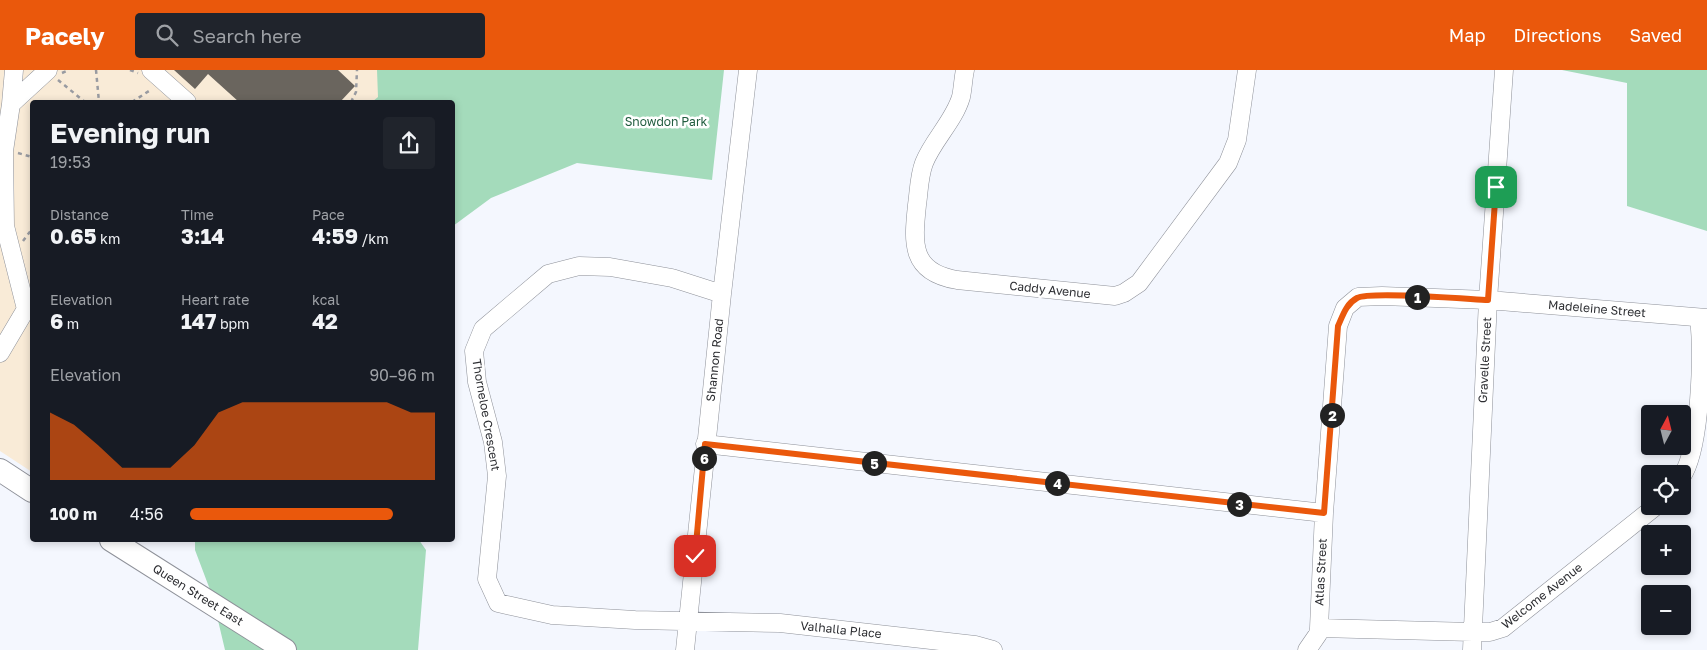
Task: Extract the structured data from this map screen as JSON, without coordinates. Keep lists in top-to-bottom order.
{
  "streets": {
    "main road": ["Queen Street East"],
    "street": [
      "Caddy Avenue",
      "Madeleine Street",
      "Shannon Road",
      "Gravelle Street",
      "Thorneloe Crescent",
      "Atlas Street",
      "Welcome Avenue",
      "Valhalla Place"
    ]
  },
  "crossings": [
    ["Madeleine Street", "Gravelle Street"],
    ["Madeleine Street", "Atlas Street"],
    ["Shannon Road", "Thorneloe Crescent"],
    ["Shannon Road", "Valhalla Place"],
    ["Gravelle Street", "Atlas Street"],
    ["Gravelle Street", "Welcome Avenue"],
    ["Thorneloe Crescent", "Valhalla Place"],
    ["Atlas Street", "Welcome Avenue"]
  ],
  "parks": ["Snowdon Park"],
  "north": "top",
  "page": {
    "header": "Pacely",
    "search": "Search here",
    "nav": ["Map", "Directions", "Saved"],
    "heading": ["Evening run", "19:53"],
    "stats": [
      ["Distance", "0.65 km"],
      ["Time", "3:14"],
      ["Pace", "4:59 /km"],
      ["Elevation", "6 m"],
      ["Heart rate", "147 bpm"],
      ["kcal", "42"]
    ],
    "pins": [
      "1",
      "2",
      "6",
      "5",
      "4",
      "3"
    ],
    "chart": ["Elevation", "90–96 m"],
    "map_buttons": ["+", "−"],
    "list": [
      {
        "name": "100 m",
        "note": "4:56"
      }
    ]
  }
}
